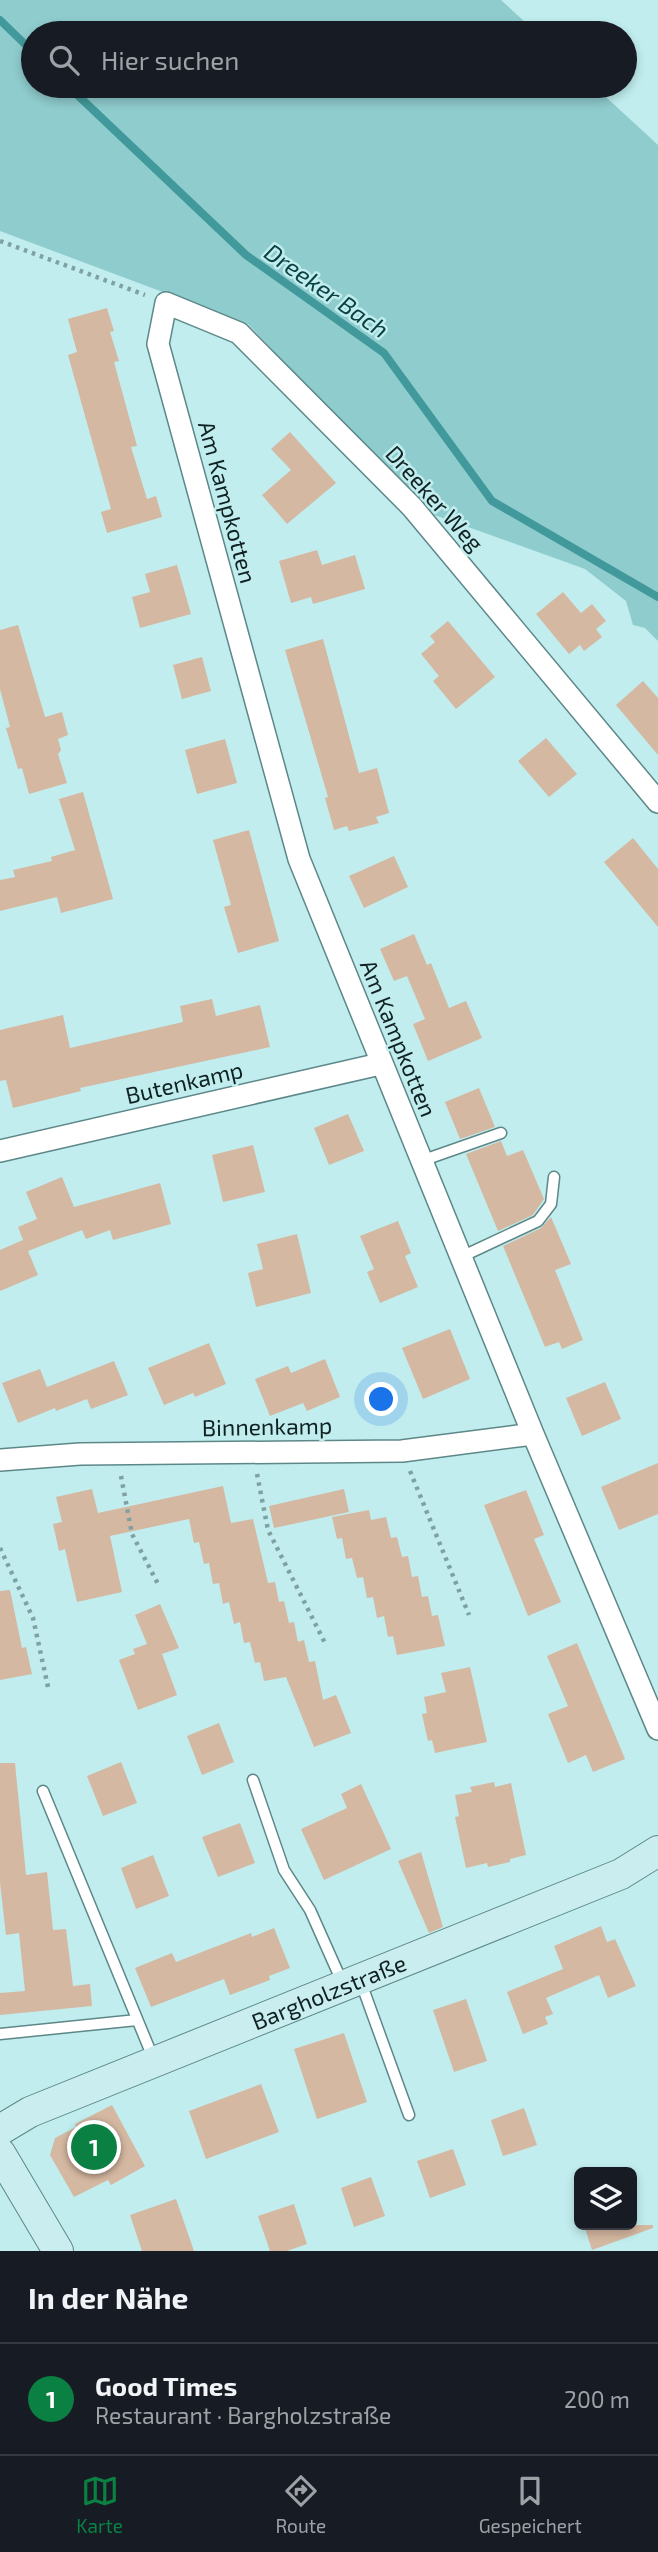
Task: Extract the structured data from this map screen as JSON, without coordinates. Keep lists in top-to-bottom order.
{
  "streets": {
    "main road": ["Bargholzstraße"],
    "street": [
      "Dreeker Weg",
      "Am Kampkotten",
      "Butenkamp",
      "Binnenkamp"
    ]
  },
  "crossings": [
    ["Dreeker Weg", "Am Kampkotten"],
    ["Am Kampkotten", "Butenkamp"],
    ["Am Kampkotten", "Binnenkamp"]
  ],
  "water": ["Dreeker Bach"],
  "page": {
    "search": "Hier suchen",
    "pins": "1",
    "heading": "In der Nähe",
    "list": [
      {
        "mark": "1",
        "name": "Good Times",
        "note": "Restaurant · Bargholzstraße",
        "value": "200 m"
      }
    ],
    "nav": ["Karte", "Route", "Gespeichert"]
  }
}
